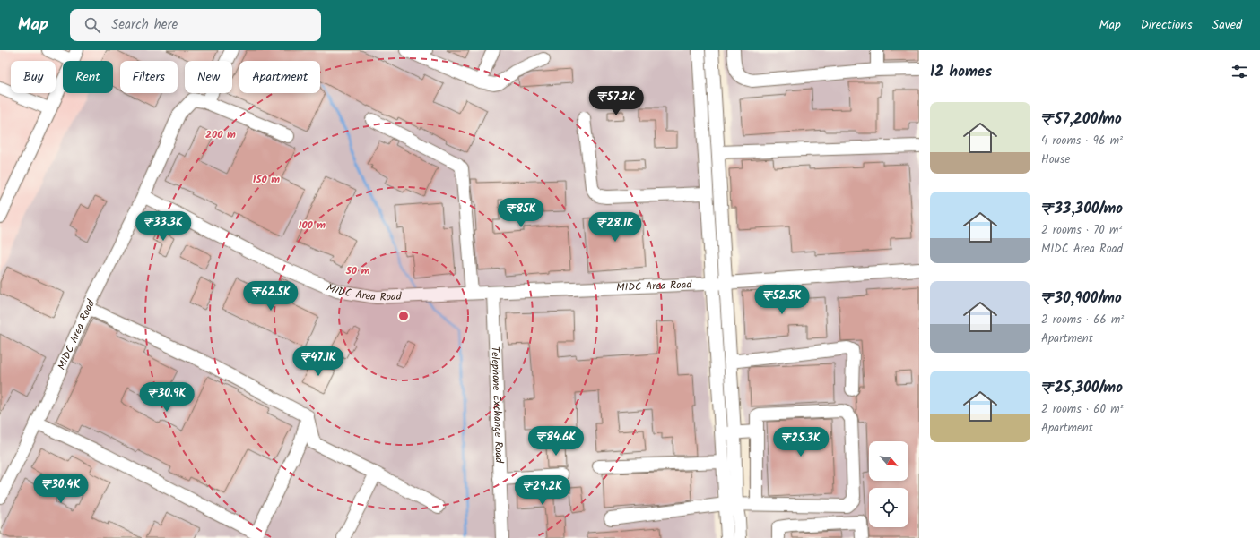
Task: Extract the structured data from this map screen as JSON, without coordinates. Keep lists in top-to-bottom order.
{
  "streets": {
    "street": ["MIDC Area Road", "Telephone Exchange Road"]
  },
  "crossings": [
    ["MIDC Area Road", "Telephone Exchange Road"]
  ],
  "north": "bottom right",
  "page": {
    "header": "Map",
    "search": "Search here",
    "nav": ["Map", "Directions", "Saved"],
    "heading": "12 homes",
    "chip": [
      "Buy",
      "Rent",
      "Filters",
      "New",
      "Apartment"
    ],
    "price": [
      "₹57.2K",
      "₹85K",
      "₹33.3K",
      "₹28.1K",
      "₹62.5K",
      "₹52.5K",
      "₹47.1K",
      "₹30.9K",
      "₹84.6K",
      "₹25.3K",
      "₹30.4K",
      "₹29.2K"
    ],
    "list": [
      {
        "name": "₹57,200/mo",
        "note": "4 rooms · 96 m² · House"
      },
      {
        "name": "₹33,300/mo",
        "note": "2 rooms · 70 m² · MIDC Area Road"
      },
      {
        "name": "₹30,900/mo",
        "note": "2 rooms · 66 m² · Apartment"
      },
      {
        "name": "₹25,300/mo",
        "note": "2 rooms · 60 m² · Apartment"
      }
    ]
  },
  "rings": [
    "200 m",
    "150 m",
    "100 m",
    "50 m"
  ]
}
